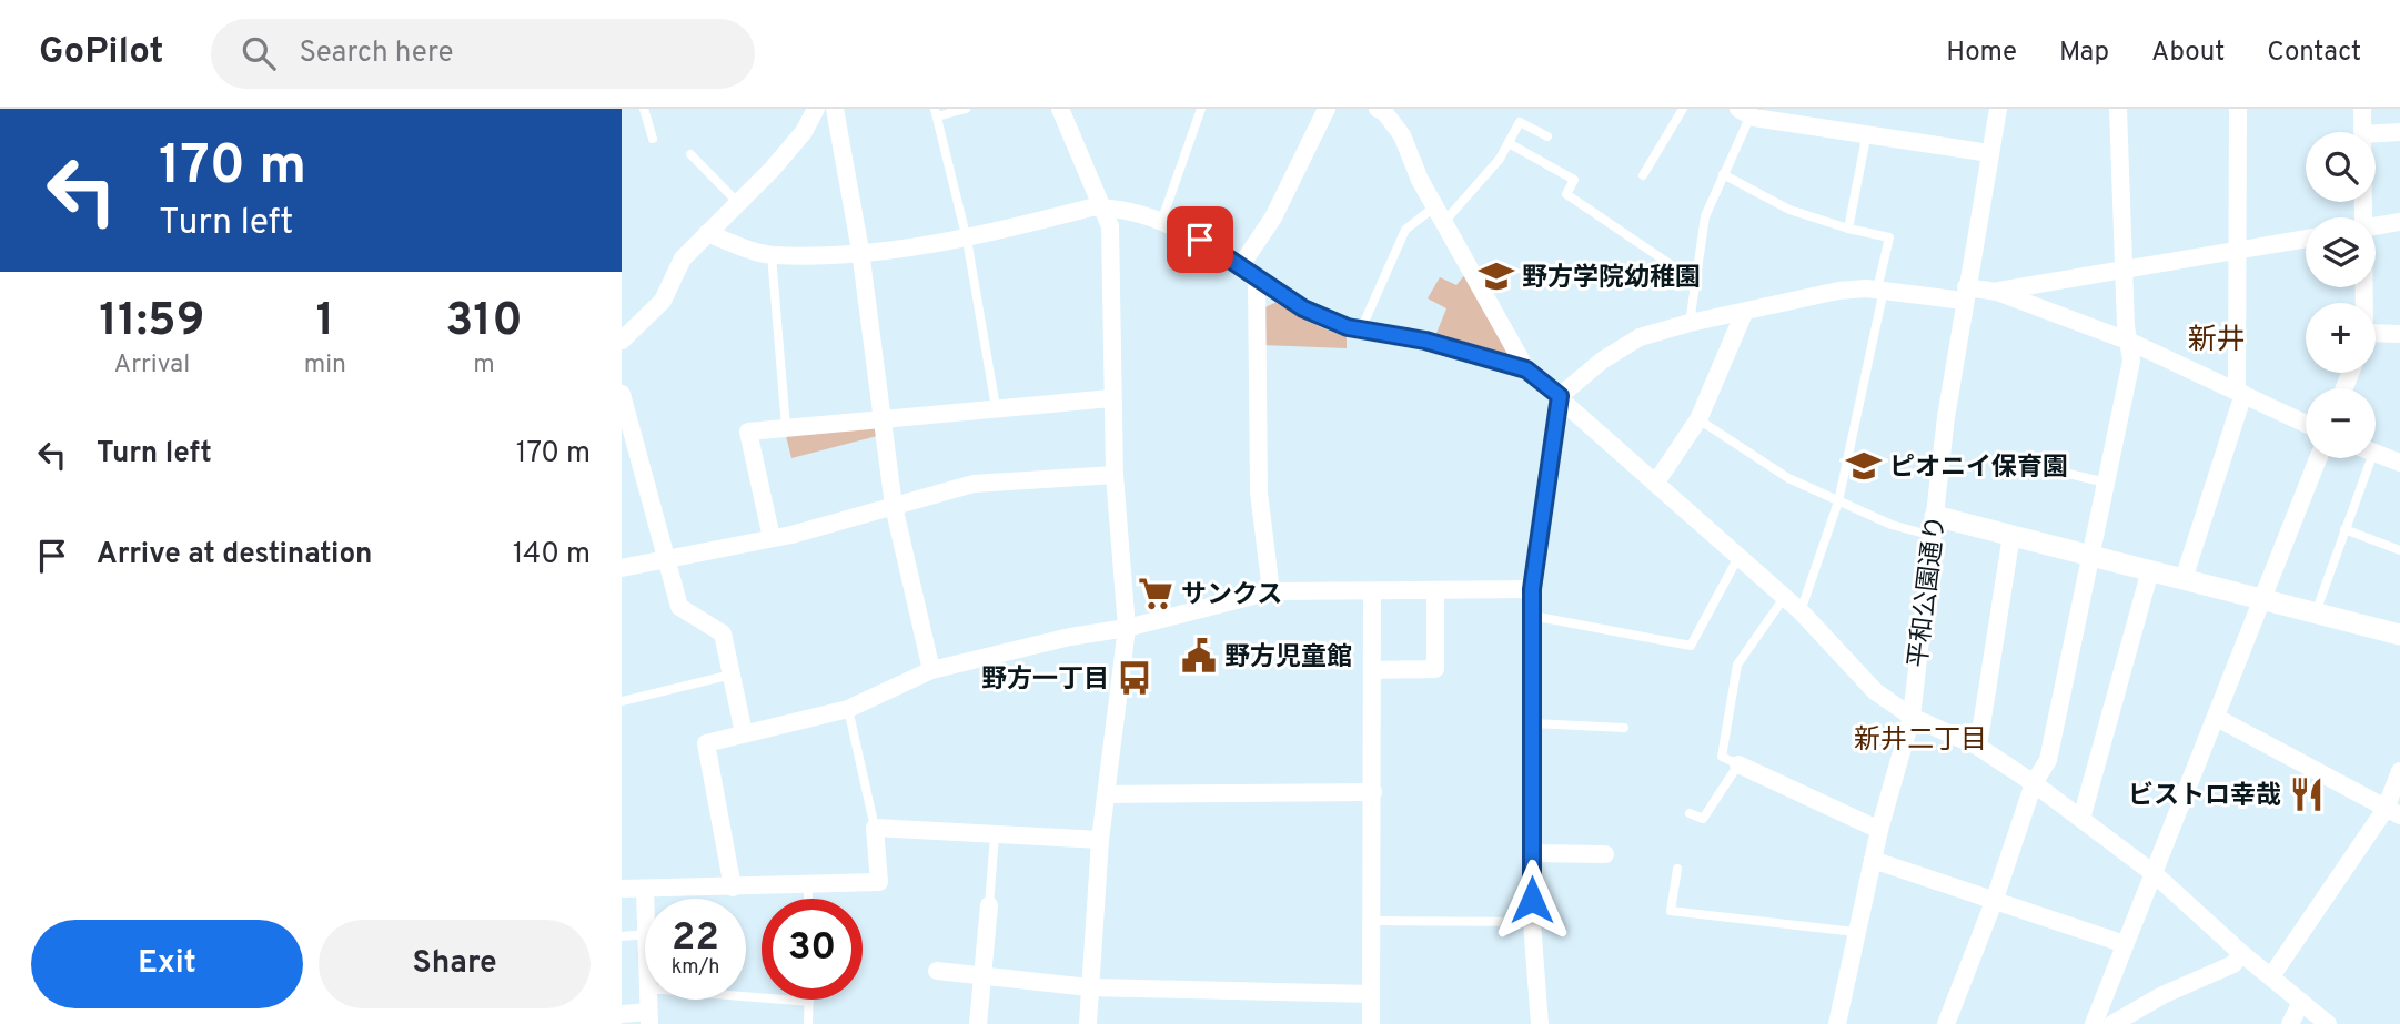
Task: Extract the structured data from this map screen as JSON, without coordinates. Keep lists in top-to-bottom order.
{
  "streets": {
    "street": ["平和公園通り"]
  },
  "districts": ["新井", "新井二丁目"],
  "places": {
    "school or university": ["野方学院幼稚園", "ピオニイ保育園"],
    "supermarket": ["サンクス"],
    "public building": ["野方児童館"],
    "bus stop": ["野方一丁目"],
    "restaurant": ["ビストロ幸哉"]
  },
  "page": {
    "header": "GoPilot",
    "search": "Search here",
    "nav": [
      "Home",
      "Map",
      "About",
      "Contact"
    ],
    "turn": ["170 m", "Turn left"],
    "map_buttons": ["+", "−"],
    "eta": [
      "11:59",
      "Arrival",
      "1",
      "min",
      "310",
      "m"
    ],
    "list": [
      {
        "name": "Turn left",
        "value": "170 m"
      },
      {
        "name": "Arrive at destination",
        "value": "140 m"
      }
    ],
    "speed": "22 km/h",
    "limit": "30",
    "buttons": ["Exit", "Share"]
  }
}
